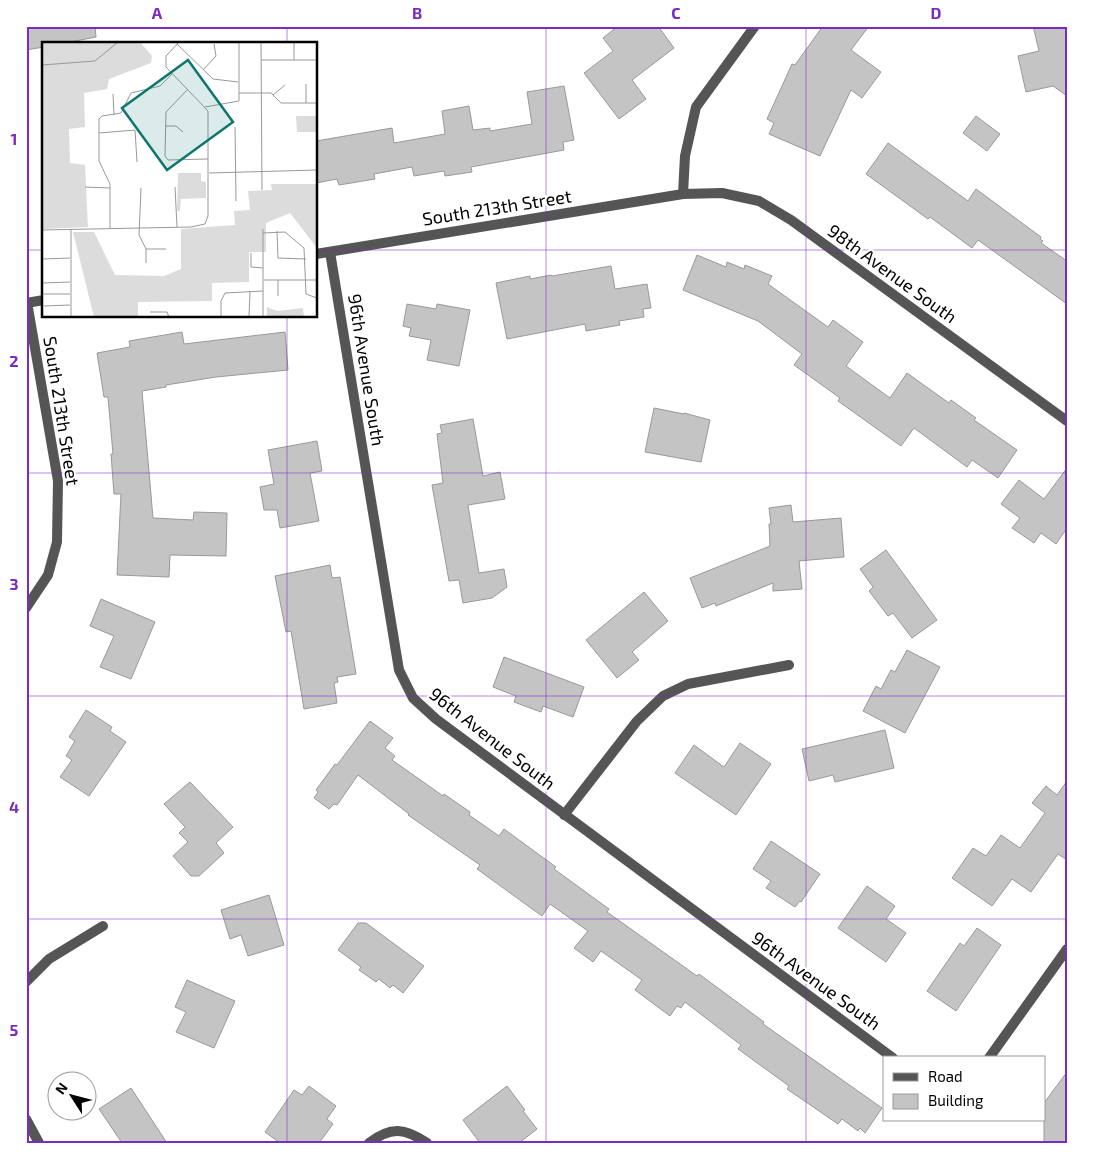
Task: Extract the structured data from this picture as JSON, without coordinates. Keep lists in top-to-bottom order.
{
  "streets": {
    "street": ["South 213th Street", "98th Avenue South", "96th Avenue South"]
  },
  "crossings": [
    ["South 213th Street", "98th Avenue South"],
    ["South 213th Street", "96th Avenue South"]
  ],
  "legend": ["Road", "Building"],
  "north": "top left",
  "grid": {
    "columns": [
      "A",
      "B",
      "C",
      "D"
    ],
    "rows": [
      "1",
      "2",
      "3",
      "4",
      "5"
    ]
  }
}
